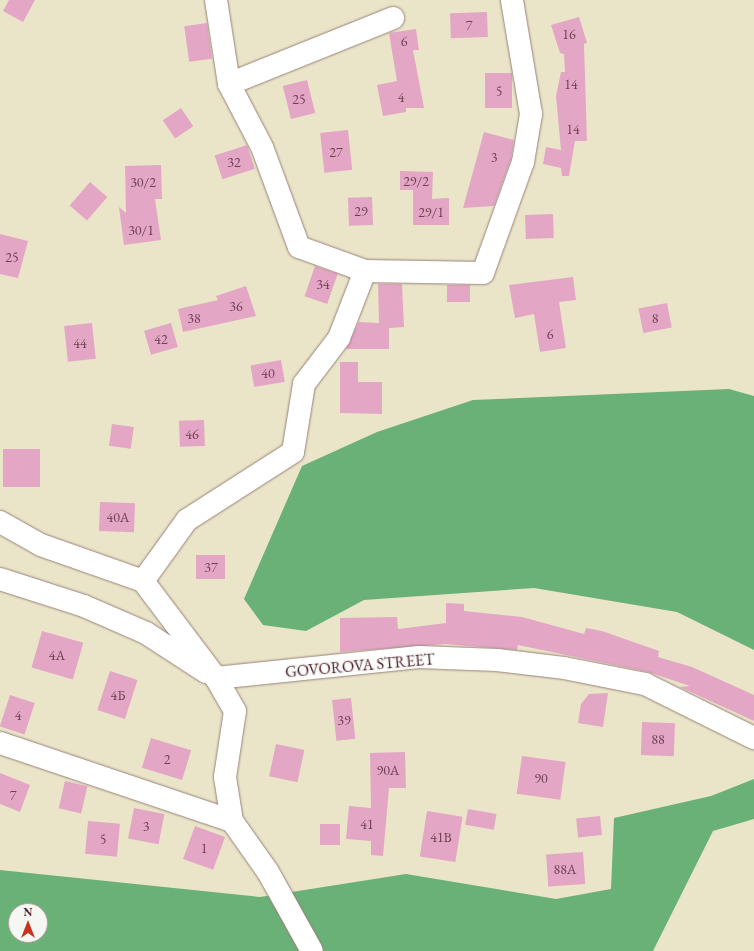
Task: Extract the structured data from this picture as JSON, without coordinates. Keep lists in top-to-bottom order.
{
  "streets": {
    "street": ["GOVOROVA STREET"]
  },
  "house_numbers": [
    "7",
    "16",
    "6",
    "14",
    "5",
    "4",
    "25",
    "14",
    "27",
    "3",
    "32",
    "29/2",
    "30/2",
    "29",
    "29/1",
    "30/1",
    "25",
    "34",
    "36",
    "38",
    "8",
    "6",
    "42",
    "44",
    "40",
    "46",
    "40А",
    "37",
    "4А",
    "4Б",
    "4",
    "39",
    "88",
    "2",
    "90А",
    "90",
    "7",
    "41",
    "3",
    "41В",
    "5",
    "1",
    "88А"
  ],
  "north": "top"
}
